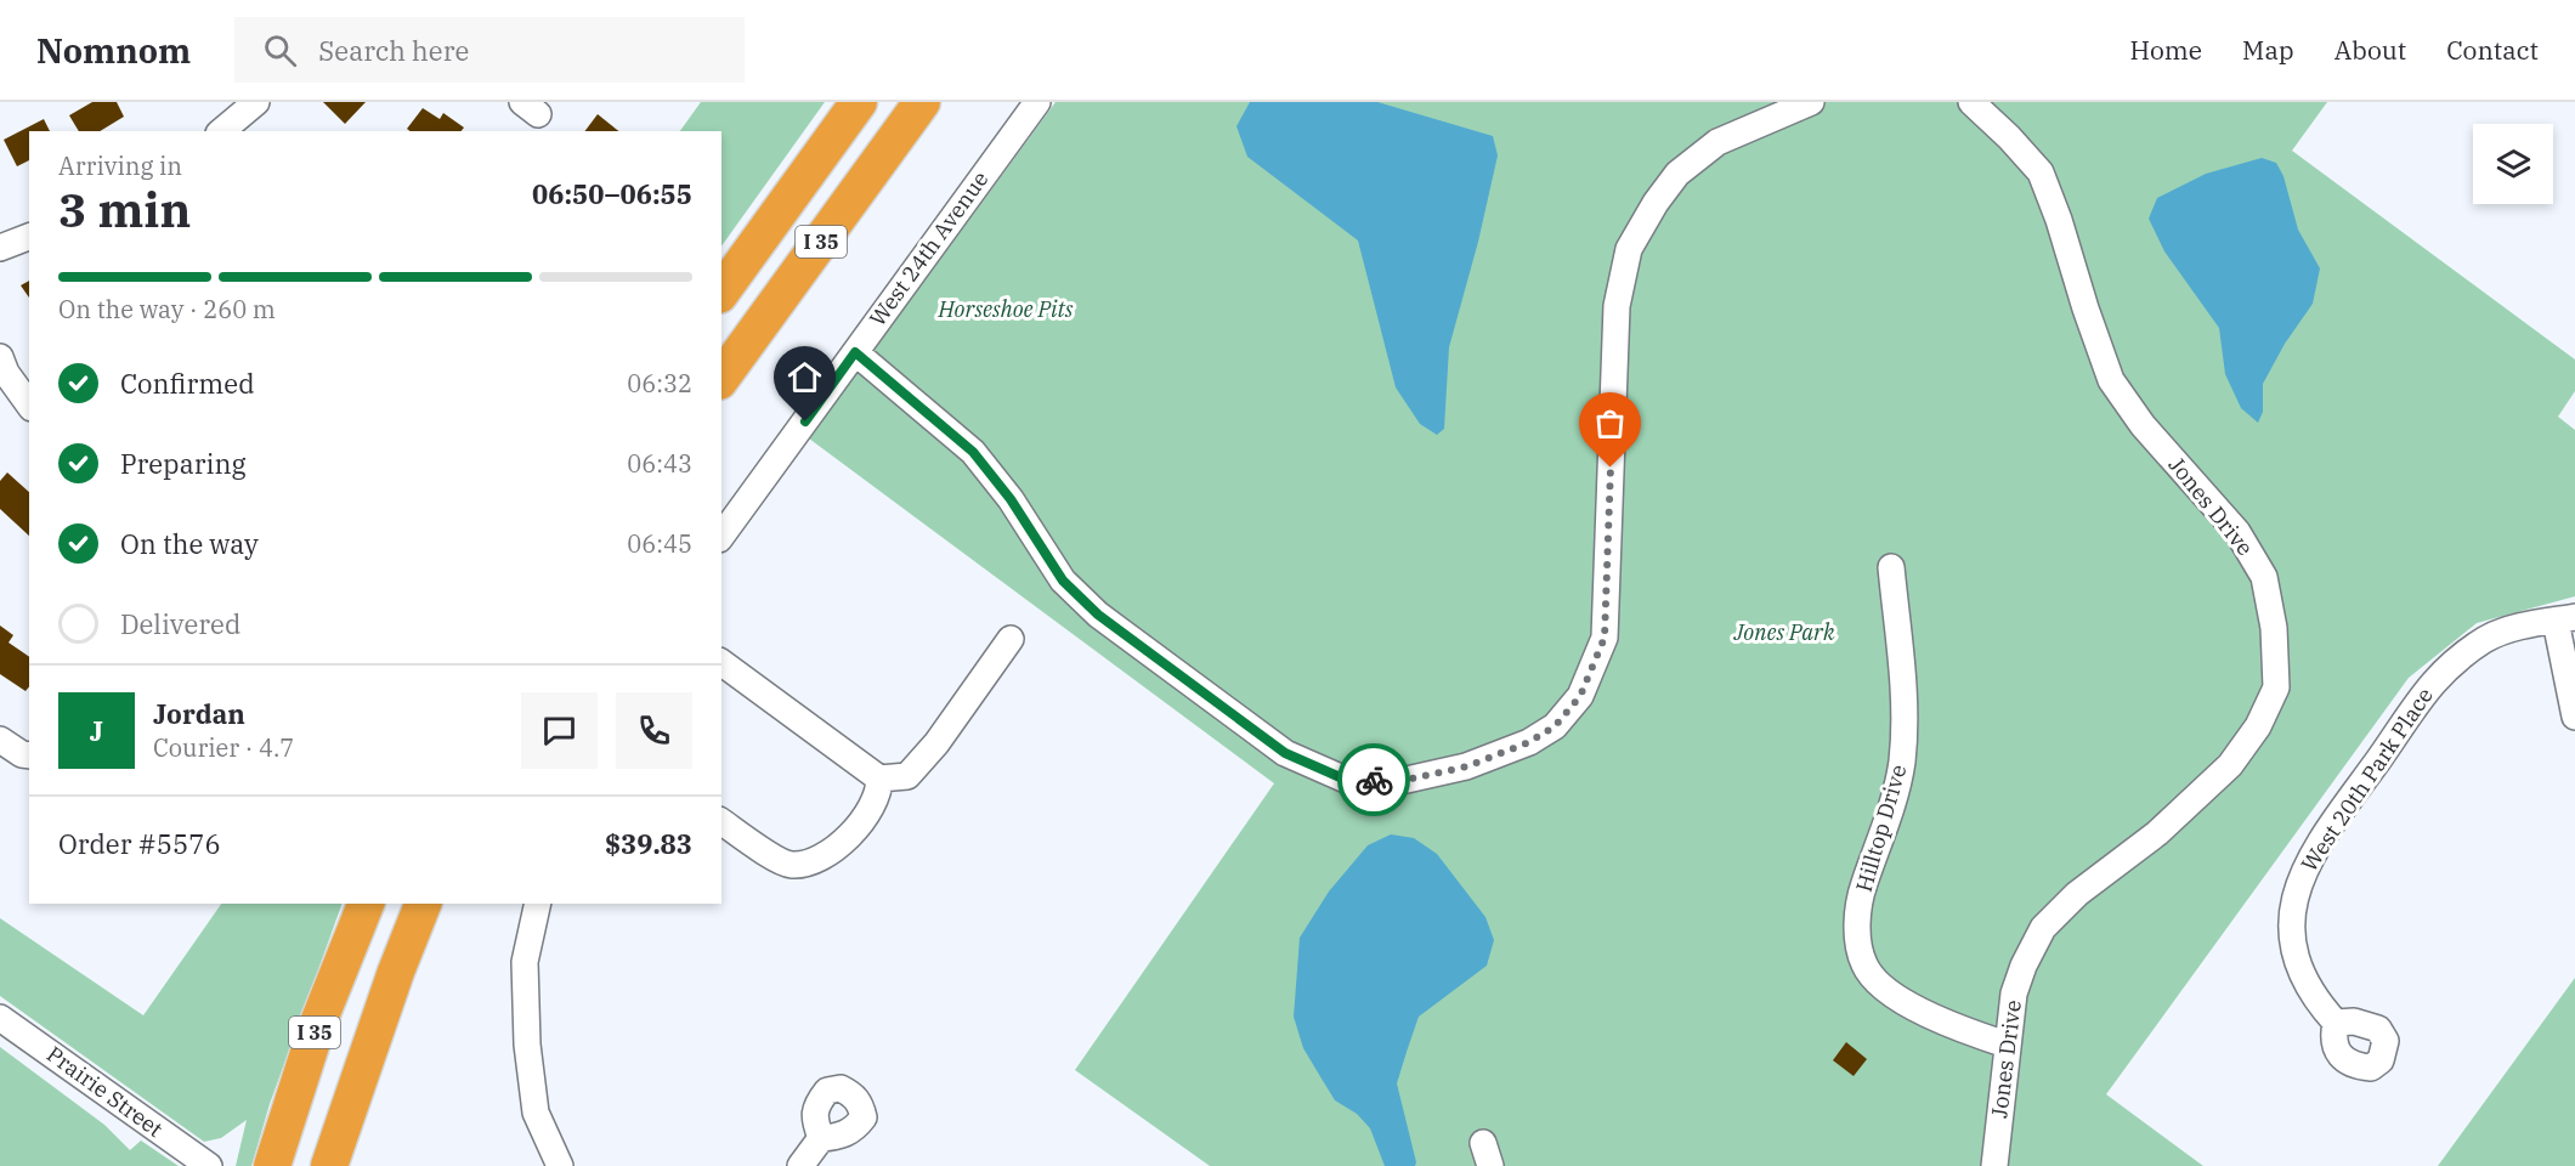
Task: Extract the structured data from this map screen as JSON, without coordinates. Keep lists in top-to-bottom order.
{
  "streets": {
    "highway": ["I 35"],
    "street": [
      "West 24th Avenue",
      "Jones Drive",
      "West 20th Park Place",
      "Hilltop Drive",
      "Prairie Street"
    ]
  },
  "crossings": [
    ["Jones Drive", "Hilltop Drive"]
  ],
  "parks": ["Horseshoe Pits", "Jones Park"],
  "page": {
    "header": "Nomnom",
    "search": "Search here",
    "nav": [
      "Home",
      "Map",
      "About",
      "Contact"
    ],
    "heading": ["3 min", "Arriving in", "06:50–06:55"],
    "panel": [
      "Jordan",
      "Courier · 4.7",
      "Order #5576",
      "$39.83"
    ],
    "bar": "On the way · 260 m",
    "list": [
      ["Confirmed", "06:32"],
      ["Preparing", "06:43"],
      ["On the way", "06:45"],
      "Delivered"
    ],
    "round": "J"
  }
}
